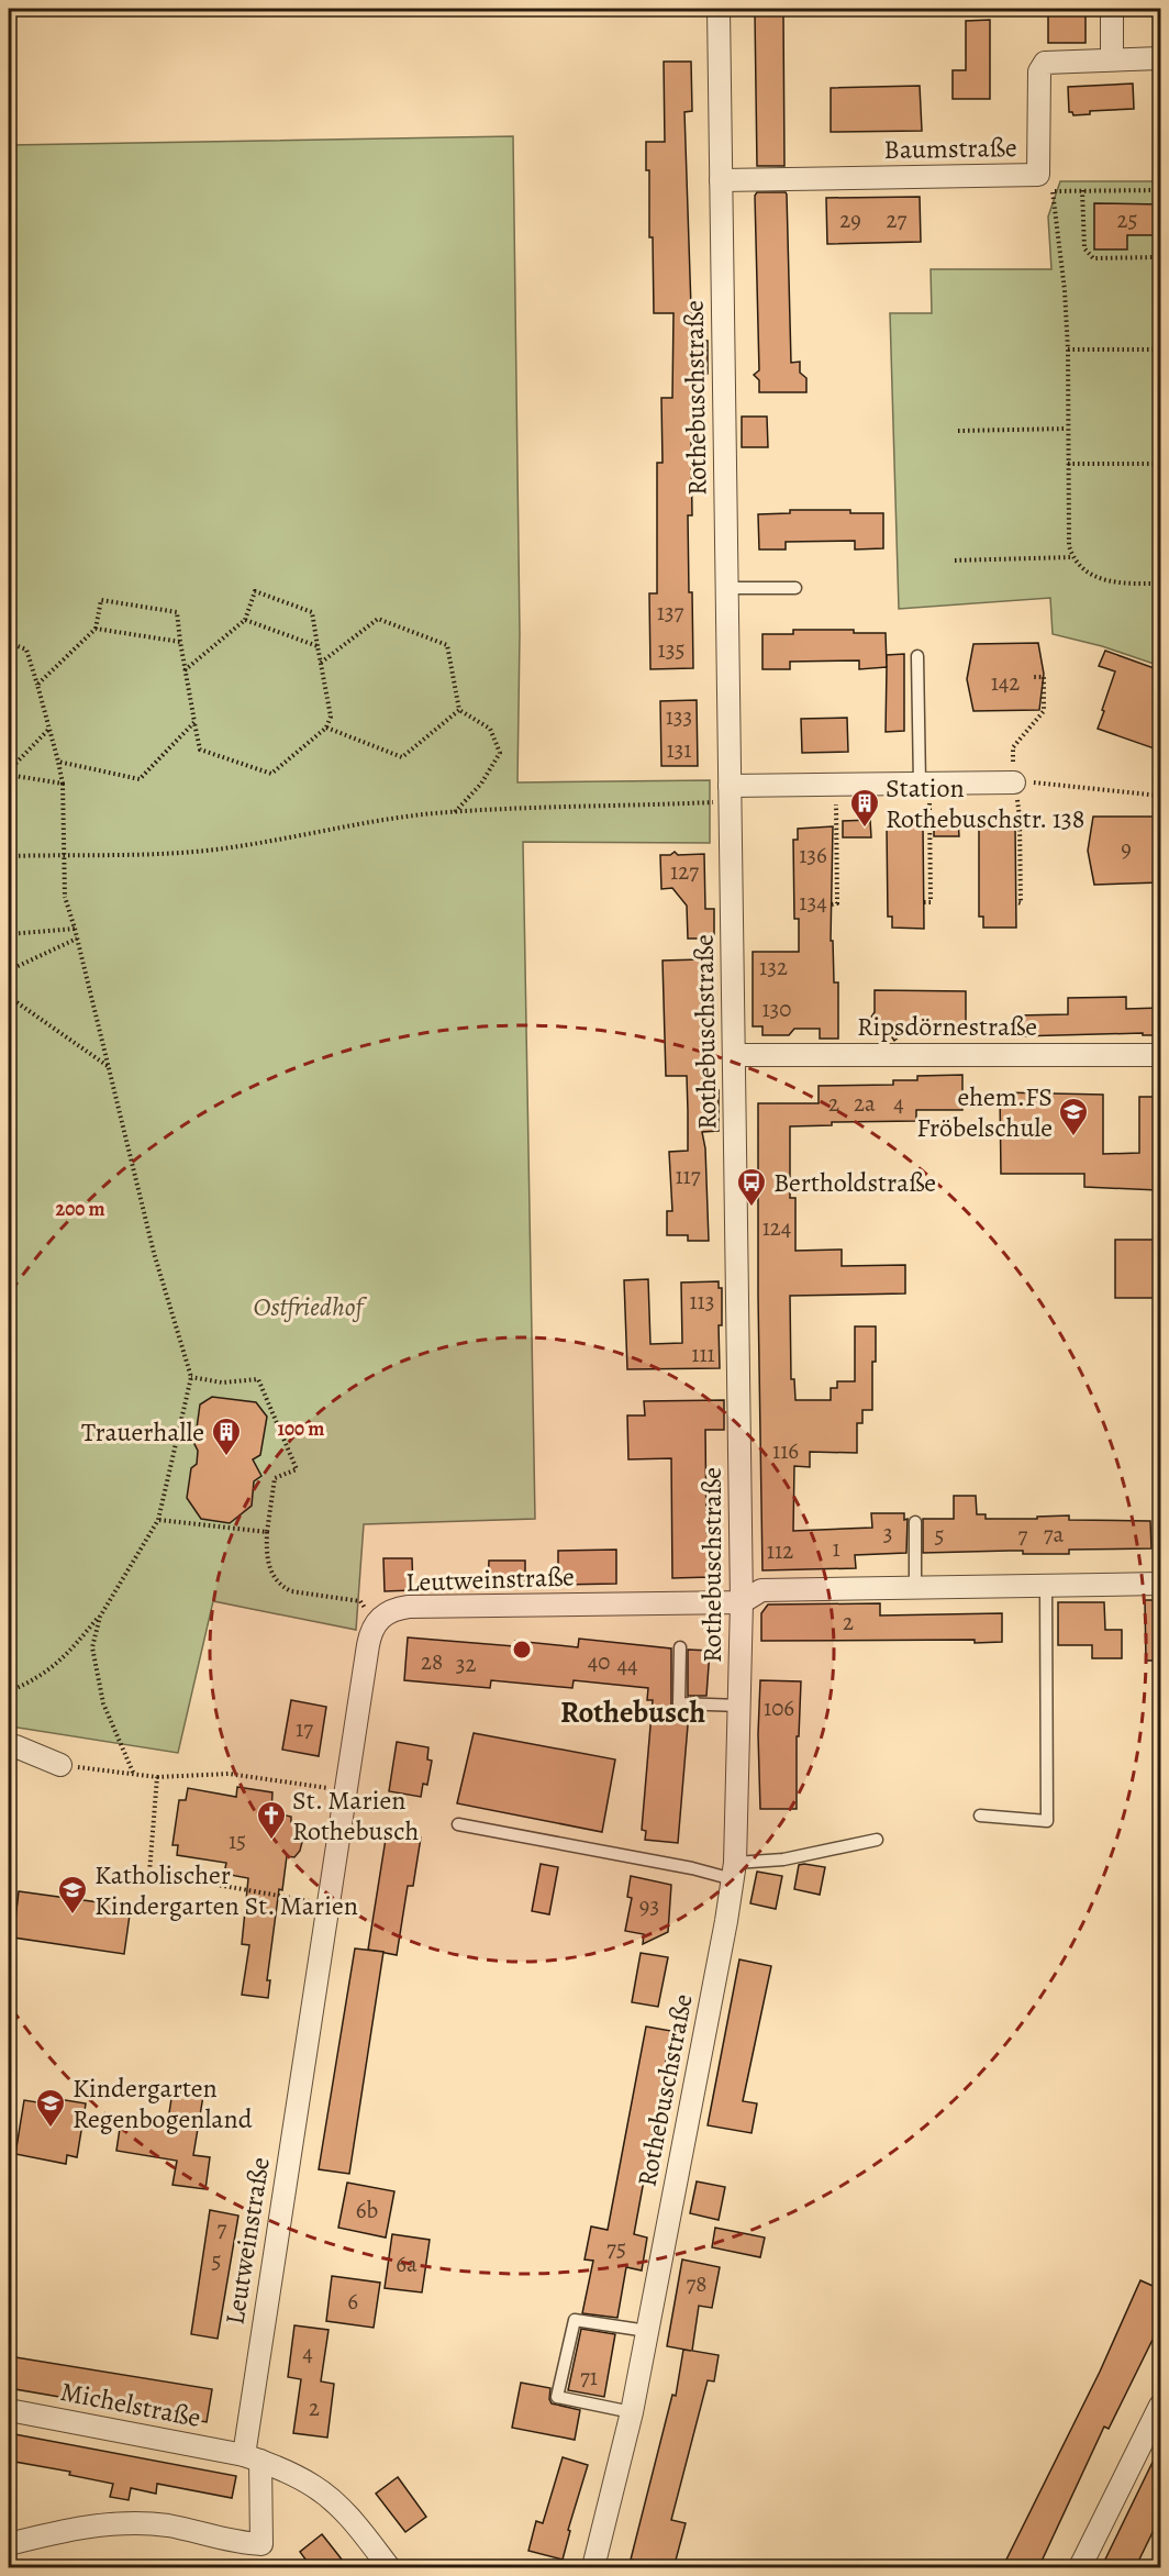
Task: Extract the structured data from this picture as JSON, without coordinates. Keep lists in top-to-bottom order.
{
  "streets": {
    "street": [
      "Baumstraße",
      "Rothebuschstraße",
      "Ripsdörnestraße",
      "Leutweinstraße",
      "Michelstraße"
    ]
  },
  "crossings": [
    ["Baumstraße", "Rothebuschstraße"],
    ["Rothebuschstraße", "Ripsdörnestraße"],
    ["Rothebuschstraße", "Leutweinstraße"],
    ["Leutweinstraße", "Michelstraße"]
  ],
  "districts": ["Rothebusch"],
  "parks": ["Ostfriedhof"],
  "places": {
    "building": ["Station Rothebuschstr. 138", "Trauerhalle"],
    "school or university": ["ehem.FS Fröbelschule", "Katholischer Kindergarten St. Marien", "Kindergarten Regenbogenland"],
    "bus stop": ["Bertholdstraße"],
    "church": ["St. Marien Rothebusch"]
  },
  "house_numbers": [
    "29",
    "27",
    "25",
    "137",
    "135",
    "142",
    "133",
    "131",
    "9",
    "136",
    "127",
    "134",
    "132",
    "130",
    "2",
    "2a",
    "4",
    "117",
    "124",
    "113",
    "111",
    "116",
    "3",
    "7a",
    "5",
    "7",
    "1",
    "112",
    "2",
    "28",
    "40",
    "32",
    "44",
    "106",
    "17",
    "15",
    "93",
    "6b",
    "7",
    "75",
    "5",
    "6a",
    "78",
    "6",
    "4",
    "71",
    "2"
  ],
  "rings": ["200 m", "100 m"]
}
